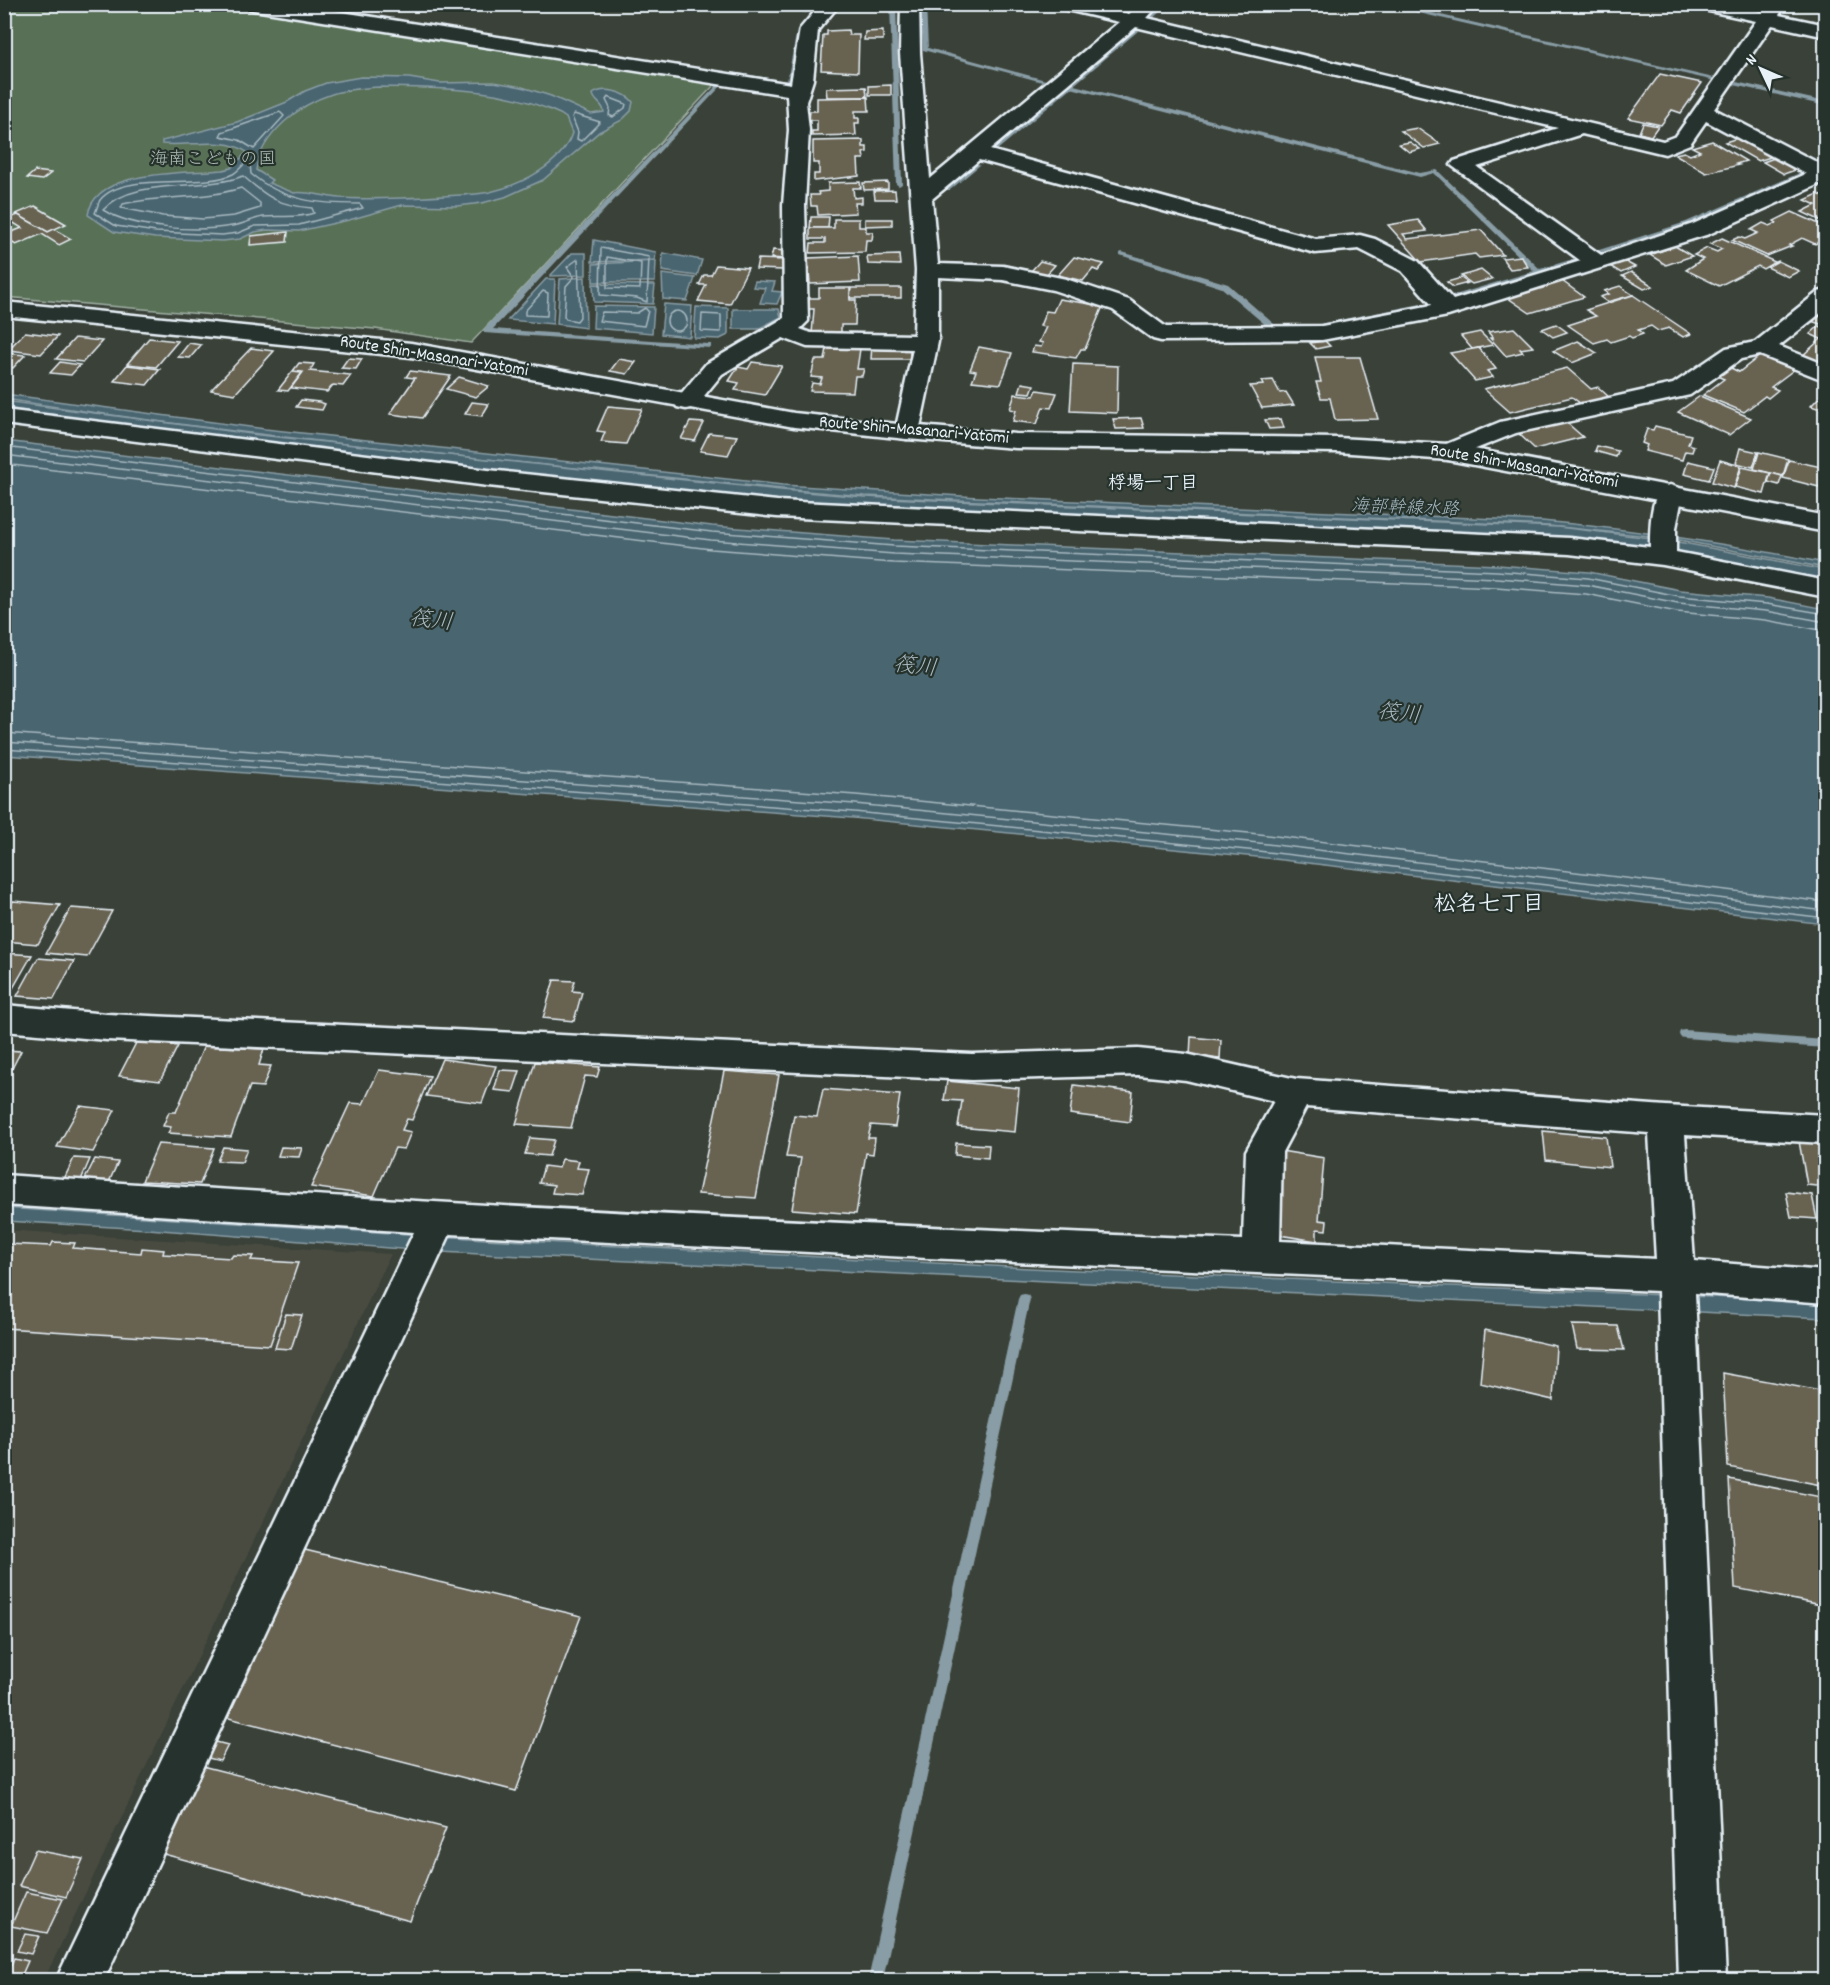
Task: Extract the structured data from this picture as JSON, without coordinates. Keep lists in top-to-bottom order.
{
  "streets": {
    "street": ["Route Shin-Masanari-Yatomi"]
  },
  "districts": ["桴場一丁目", "松名七丁目"],
  "water": ["海部幹線水路", "筏川"],
  "parks": ["海南こどもの国"],
  "north": "top left"
}
